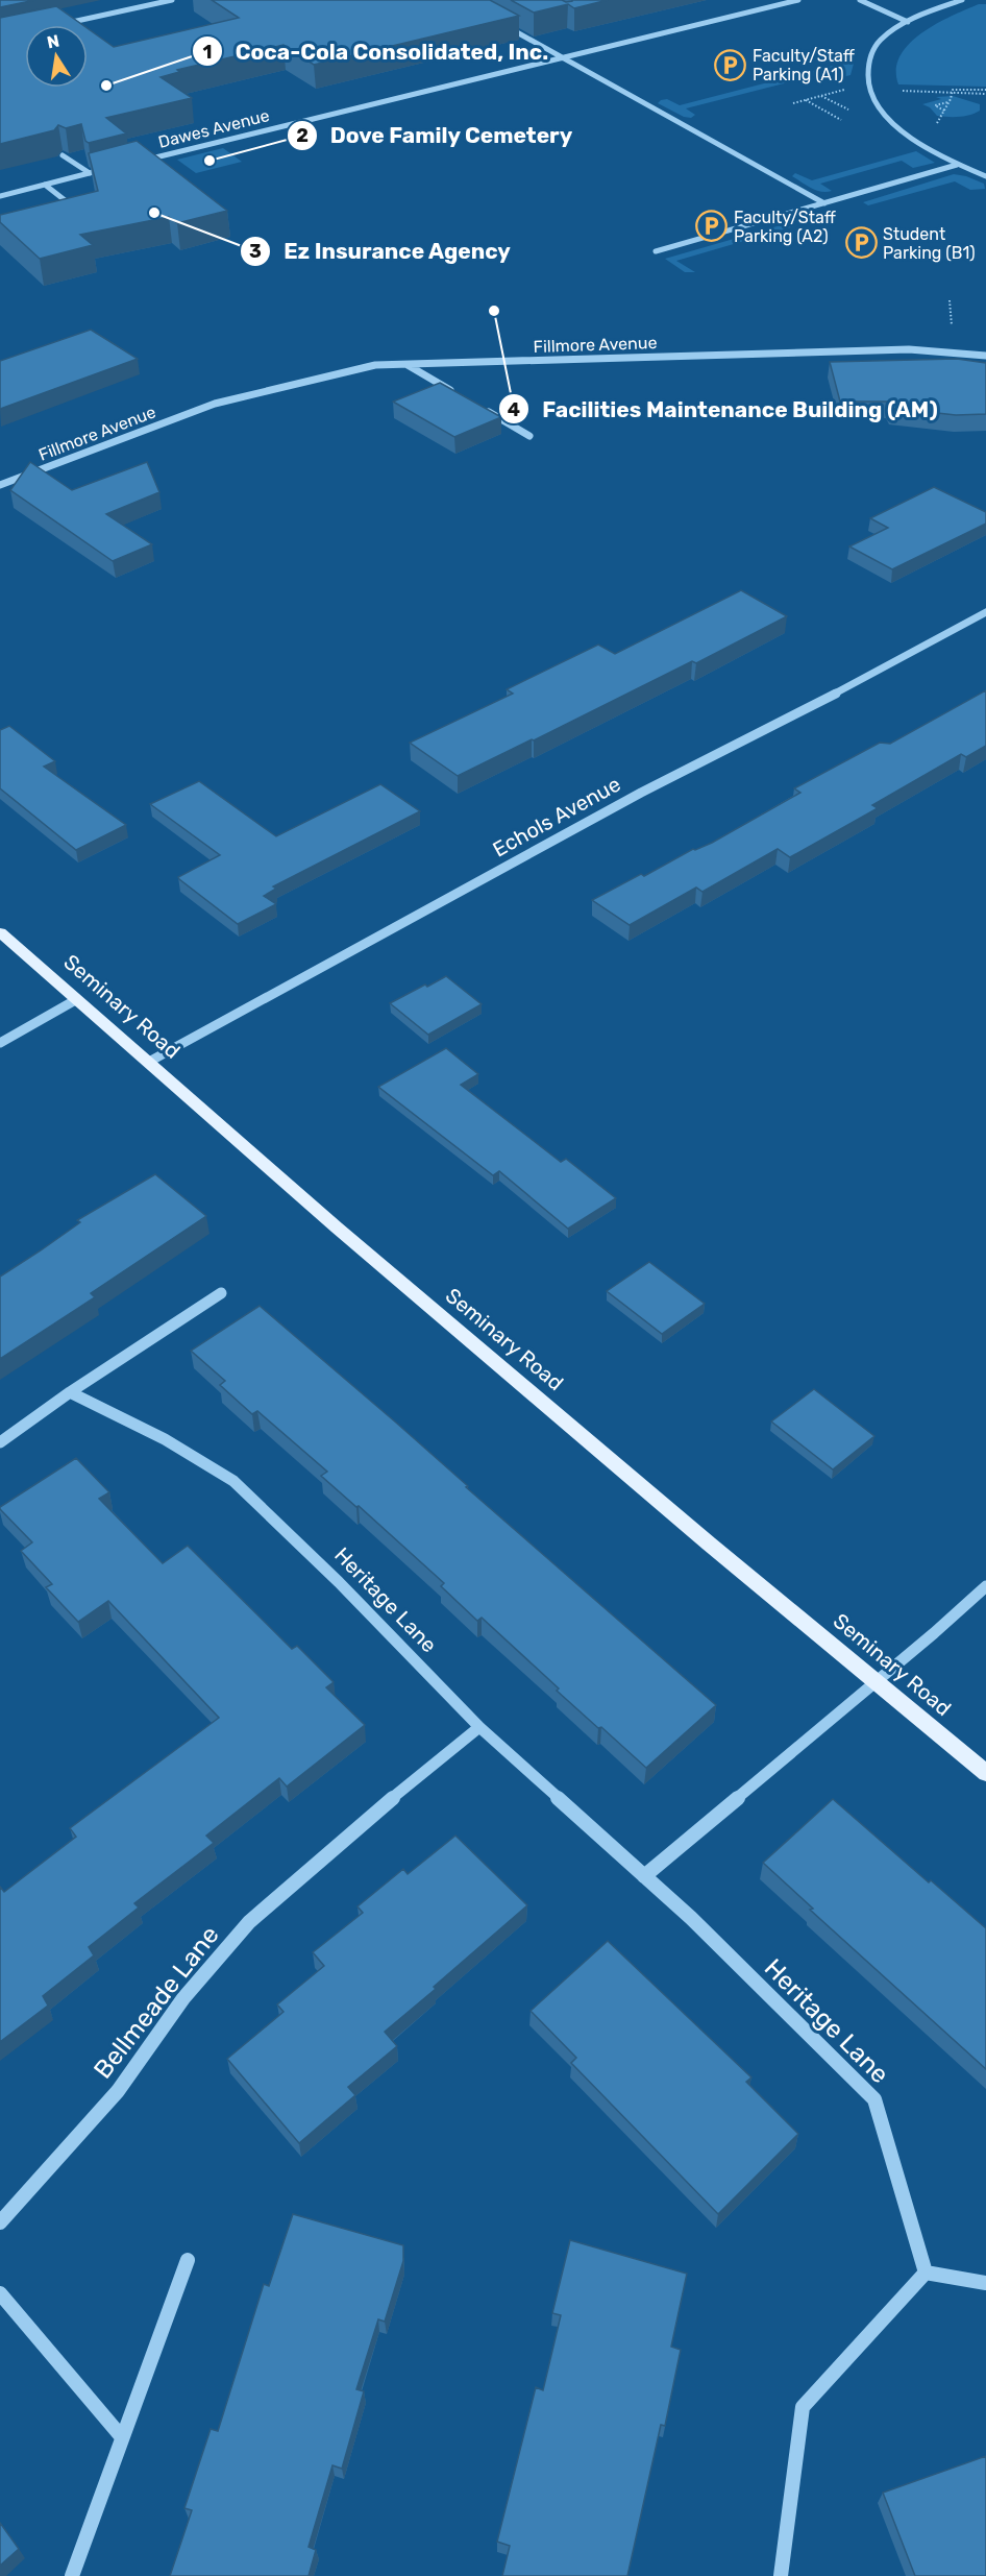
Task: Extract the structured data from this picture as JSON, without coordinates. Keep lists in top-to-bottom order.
{
  "streets": {
    "main road": ["Seminary Road"],
    "street": [
      "Dawes Avenue",
      "Fillmore Avenue",
      "Echols Avenue",
      "Heritage Lane",
      "Bellmeade Lane"
    ]
  },
  "crossings": [
    ["Echols Avenue", "Seminary Road"],
    ["Heritage Lane", "Bellmeade Lane"]
  ],
  "places": {
    "parking": ["Faculty/Staff Parking (A1)", "Faculty/Staff Parking (A2)", "Student Parking (B1)"],
    "other": [
      "Coca-Cola Consolidated, Inc.",
      "Dove Family Cemetery",
      "Ez Insurance Agency",
      "Facilities Maintenance Building (AM)"
    ]
  },
  "north": "top"
}
